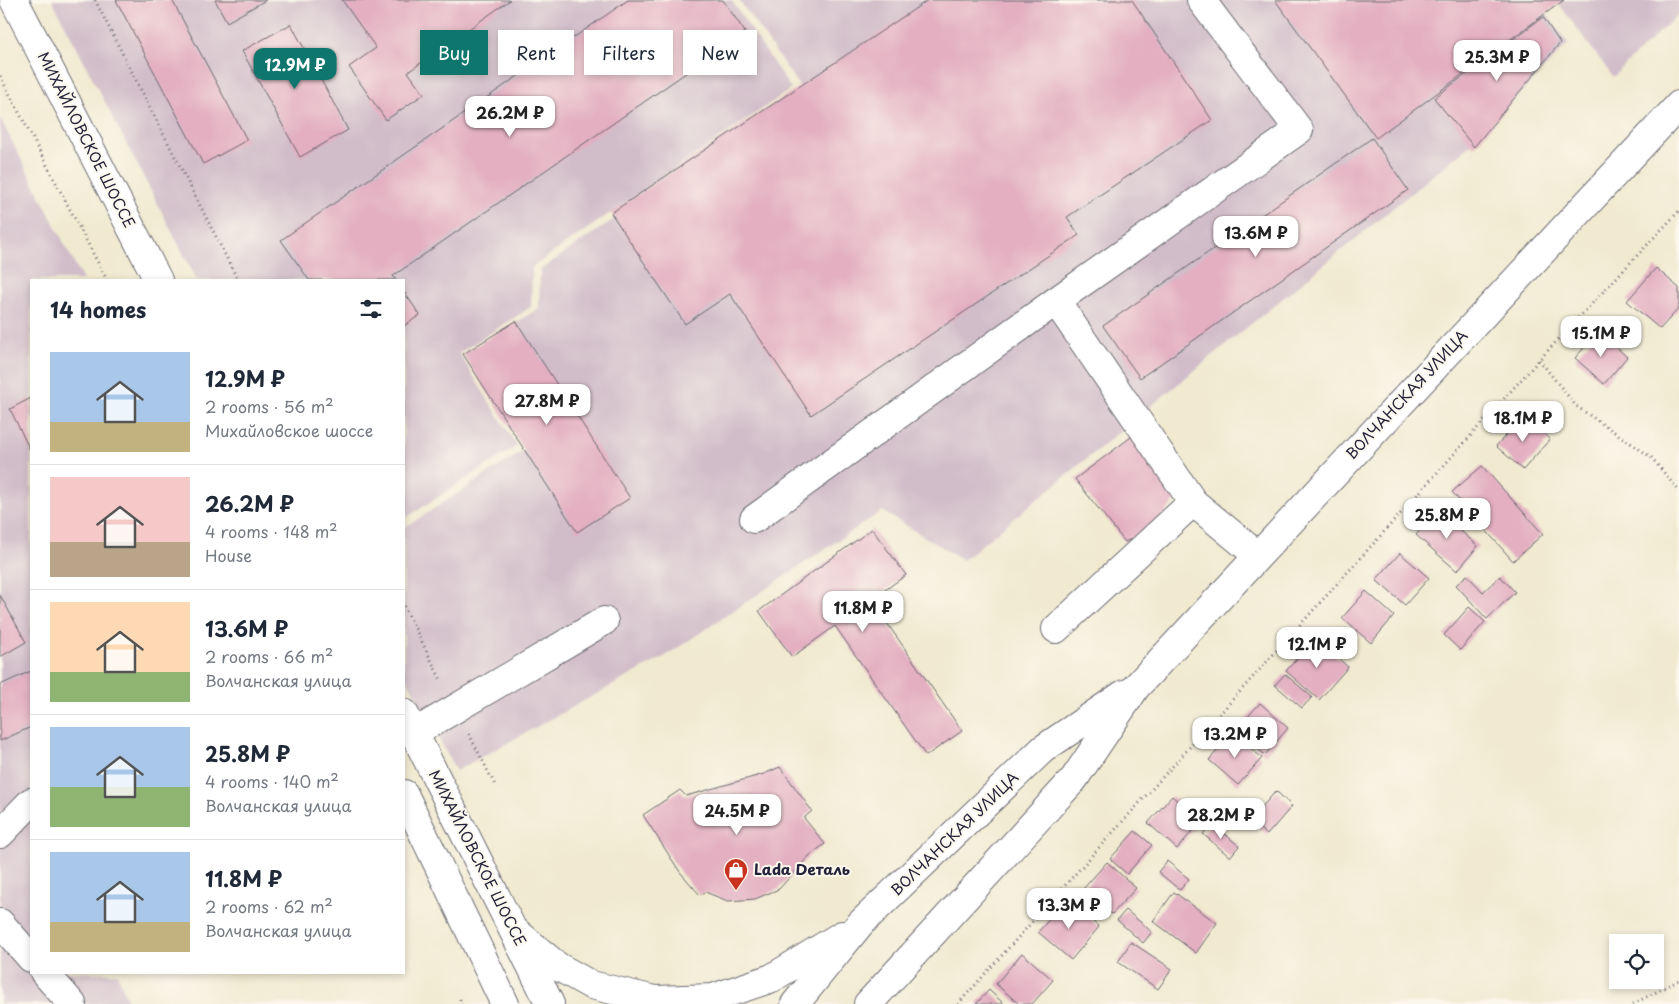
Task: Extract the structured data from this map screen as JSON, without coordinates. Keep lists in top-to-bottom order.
{
  "streets": {
    "main road": ["МИХАЙЛОВСКОЕ ШОССЕ", "ВОЛЧАНСКАЯ УЛИЦА"]
  },
  "places": {
    "shop": ["Lada Dеталь"]
  },
  "page": {
    "chip": [
      "Buy",
      "Rent",
      "Filters",
      "New"
    ],
    "price": [
      "25.3M ₽",
      "12.9M ₽",
      "26.2M ₽",
      "13.6M ₽",
      "15.1M ₽",
      "27.8M ₽",
      "18.1M ₽",
      "25.8M ₽",
      "11.8M ₽",
      "12.1M ₽",
      "13.2M ₽",
      "24.5M ₽",
      "28.2M ₽",
      "13.3M ₽"
    ],
    "heading": "14 homes",
    "list": [
      {
        "name": "12.9M ₽",
        "note": "2 rooms · 56 m² · Михайловское шоссе"
      },
      {
        "name": "26.2M ₽",
        "note": "4 rooms · 148 m² · House"
      },
      {
        "name": "13.6M ₽",
        "note": "2 rooms · 66 m² · Волчанская улица"
      },
      {
        "name": "25.8M ₽",
        "note": "4 rooms · 140 m² · Волчанская улица"
      },
      {
        "name": "11.8M ₽",
        "note": "2 rooms · 62 m² · Волчанская улица"
      }
    ]
  }
}
